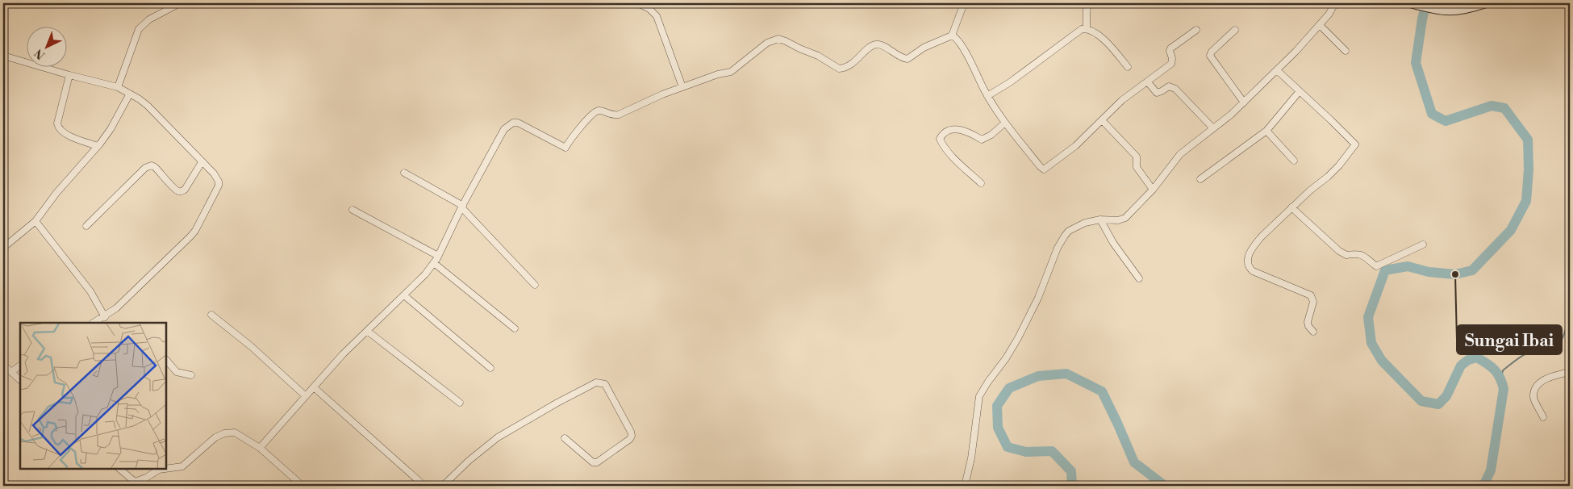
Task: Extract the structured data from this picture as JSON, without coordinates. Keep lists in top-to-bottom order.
{
  "places": ["Sungai Ibai"],
  "north": "bottom left"
}
